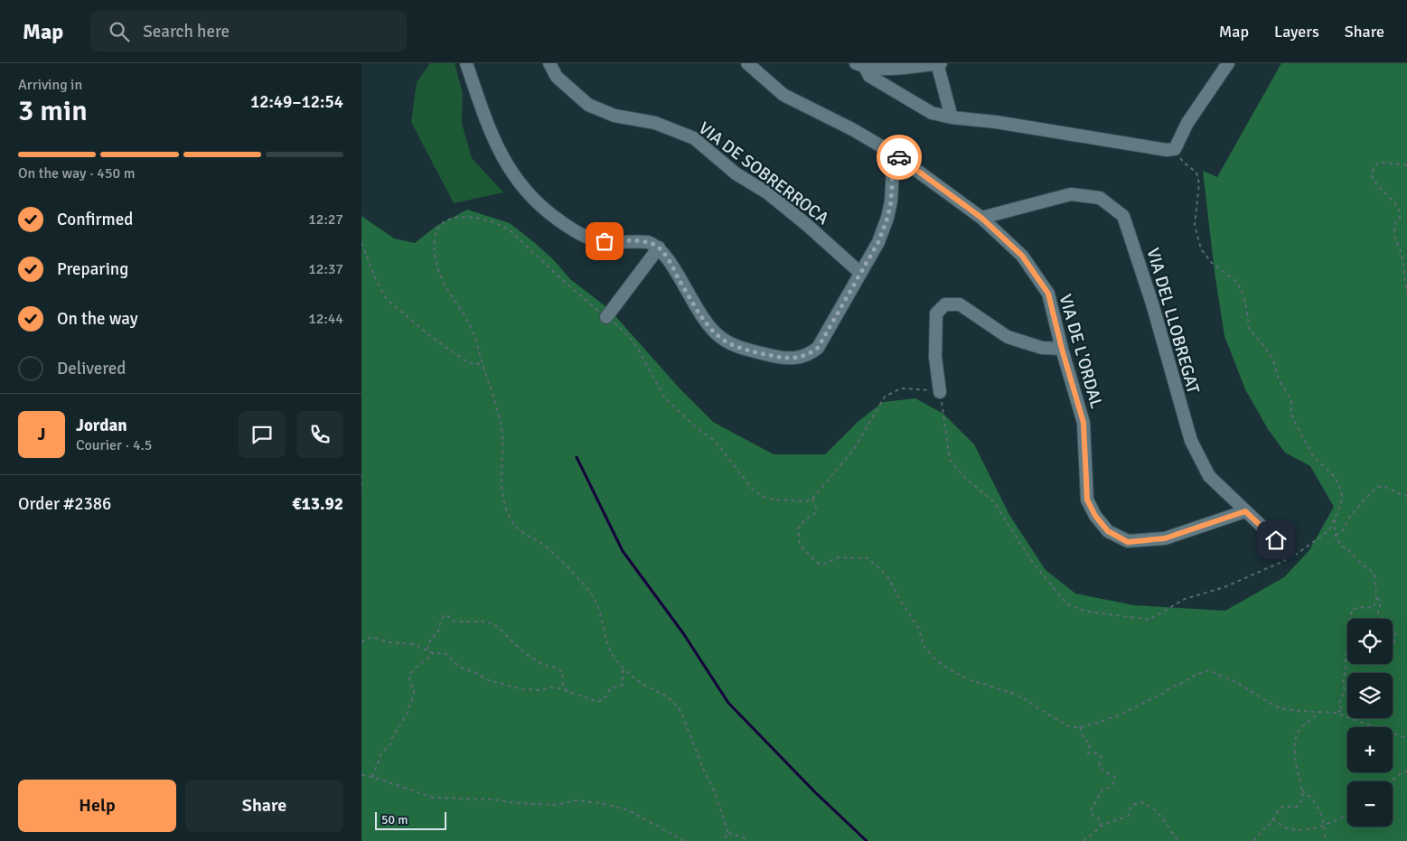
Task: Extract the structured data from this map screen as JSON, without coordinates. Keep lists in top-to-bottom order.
{
  "streets": {
    "street": ["VIA DE SOBRERROCA", "VIA DEL LLOBREGAT", "VIA DE L'ORDAL"]
  },
  "crossings": [
    ["VIA DEL LLOBREGAT", "VIA DE L'ORDAL"]
  ],
  "scale_bar": "50 m",
  "page": {
    "header": "Map",
    "search": "Search here",
    "nav": ["Map", "Layers", "Share"],
    "heading": ["3 min", "Arriving in", "12:49–12:54"],
    "panel": [
      "Jordan",
      "Courier · 4.5",
      "Order #2386",
      "€13.92"
    ],
    "bar": "On the way · 450 m",
    "list": [
      ["Confirmed", "12:27"],
      ["Preparing", "12:37"],
      ["On the way", "12:44"],
      "Delivered"
    ],
    "round": "J",
    "map_buttons": ["+", "−"],
    "buttons": ["Help", "Share"],
    "scale": "50 m"
  }
}
